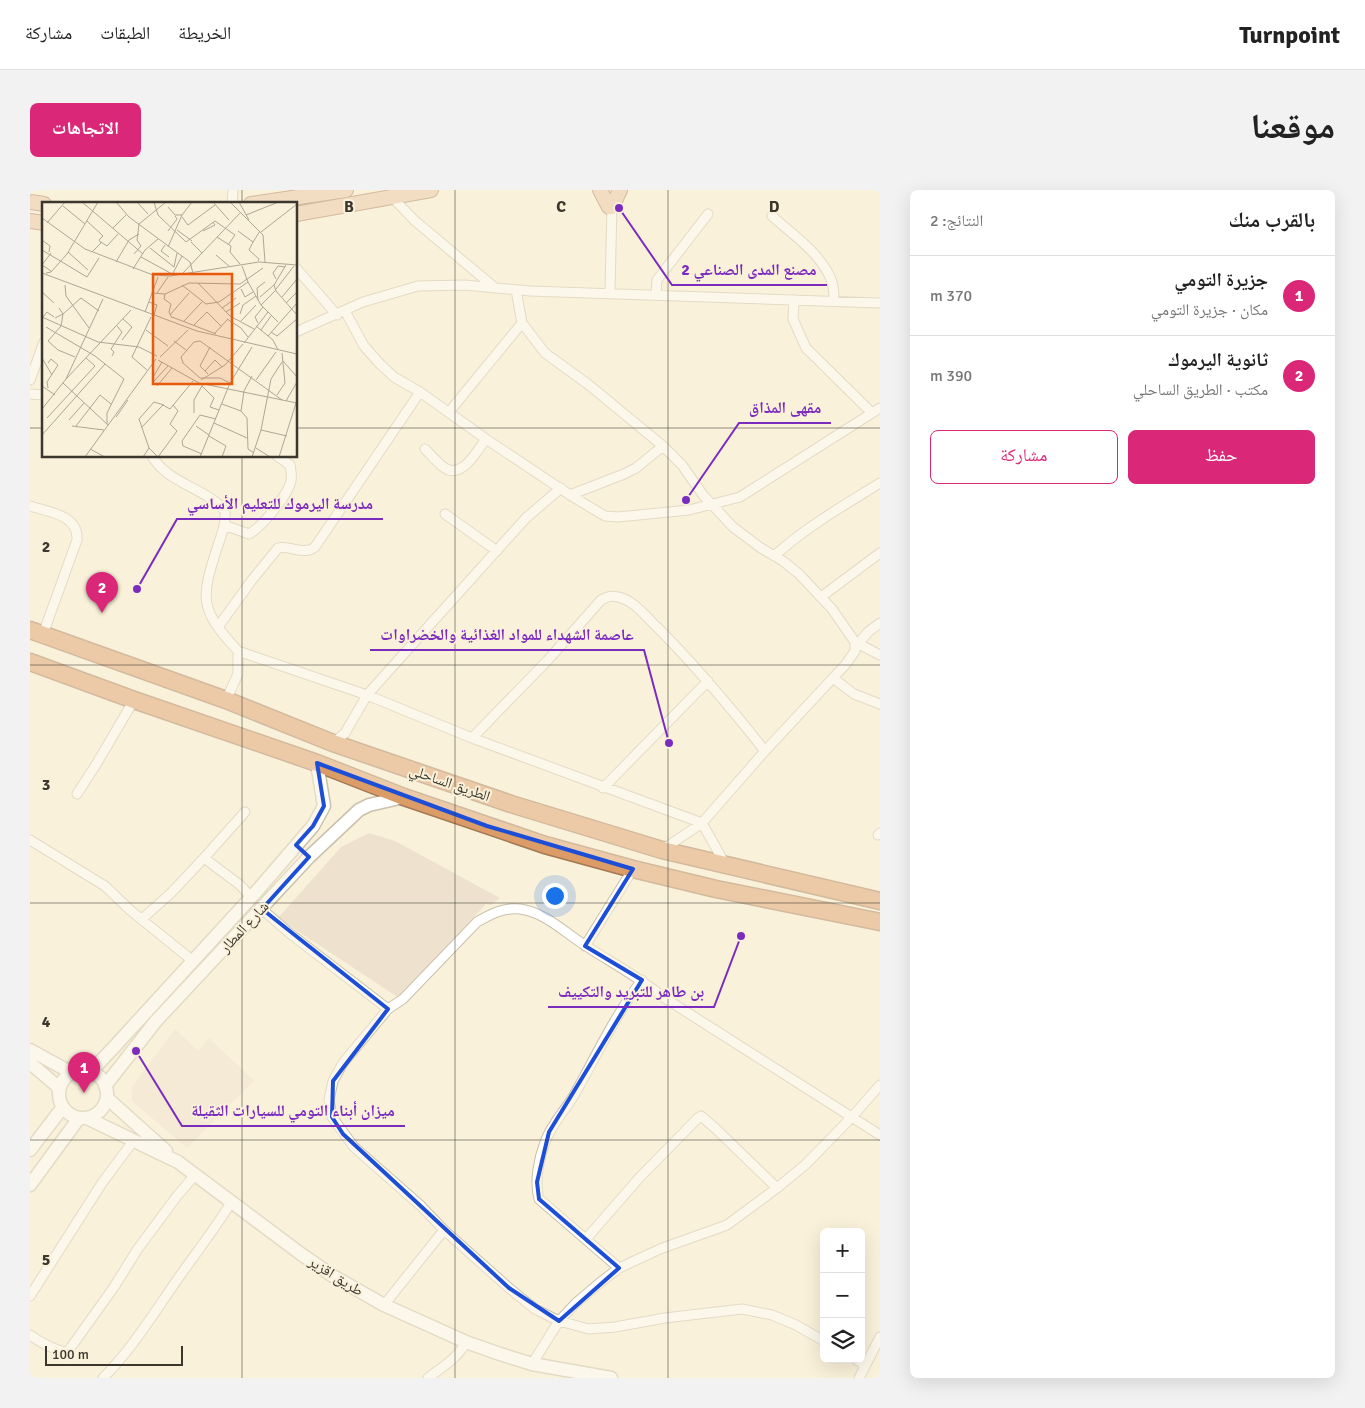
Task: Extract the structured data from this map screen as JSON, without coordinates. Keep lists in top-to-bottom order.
{
  "streets": {
    "highway": ["الطريق الساحلي"],
    "street": ["شارع المطار", "طريق اقزير"]
  },
  "crossings": [
    ["الطريق الساحلي", "شارع المطار"],
    ["شارع المطار", "طريق اقزير"]
  ],
  "places": [
    "مصنع المدى الصناعي 2",
    "مقهى المذاق",
    "مدرسة اليرموك للتعليم الأساسي",
    "عاصمة الشهداء للمواد الغذائية والخضراوات",
    "بن طاهر للتبريد والتكييف",
    "ميزان أبناء التومي للسيارات الثقيلة"
  ],
  "scale_bar": "100 m",
  "page": {
    "header": "Turnpoint",
    "nav": ["الخريطة", "الطبقات", "مشاركة"],
    "title": "موقعنا",
    "buttons": [
      "الاتجاهات",
      ["حفظ", "مشاركة"]
    ],
    "heading": ["بالقرب منك", "النتائج: 2"],
    "list": [
      {
        "mark": "1",
        "name": "جزيرة التومي",
        "note": "مكان · جزيرة التومي",
        "value": "370 m"
      },
      {
        "mark": "2",
        "name": "ثانوية اليرموك",
        "note": "مكتب · الطريق الساحلي",
        "value": "390 m"
      }
    ],
    "pins": ["2", "1"],
    "map_buttons": ["+", "−"],
    "scale": "100 m"
  },
  "grid": {
    "columns": ["B", "C", "D"],
    "rows": [
      "2",
      "3",
      "4",
      "5"
    ]
  }
}
